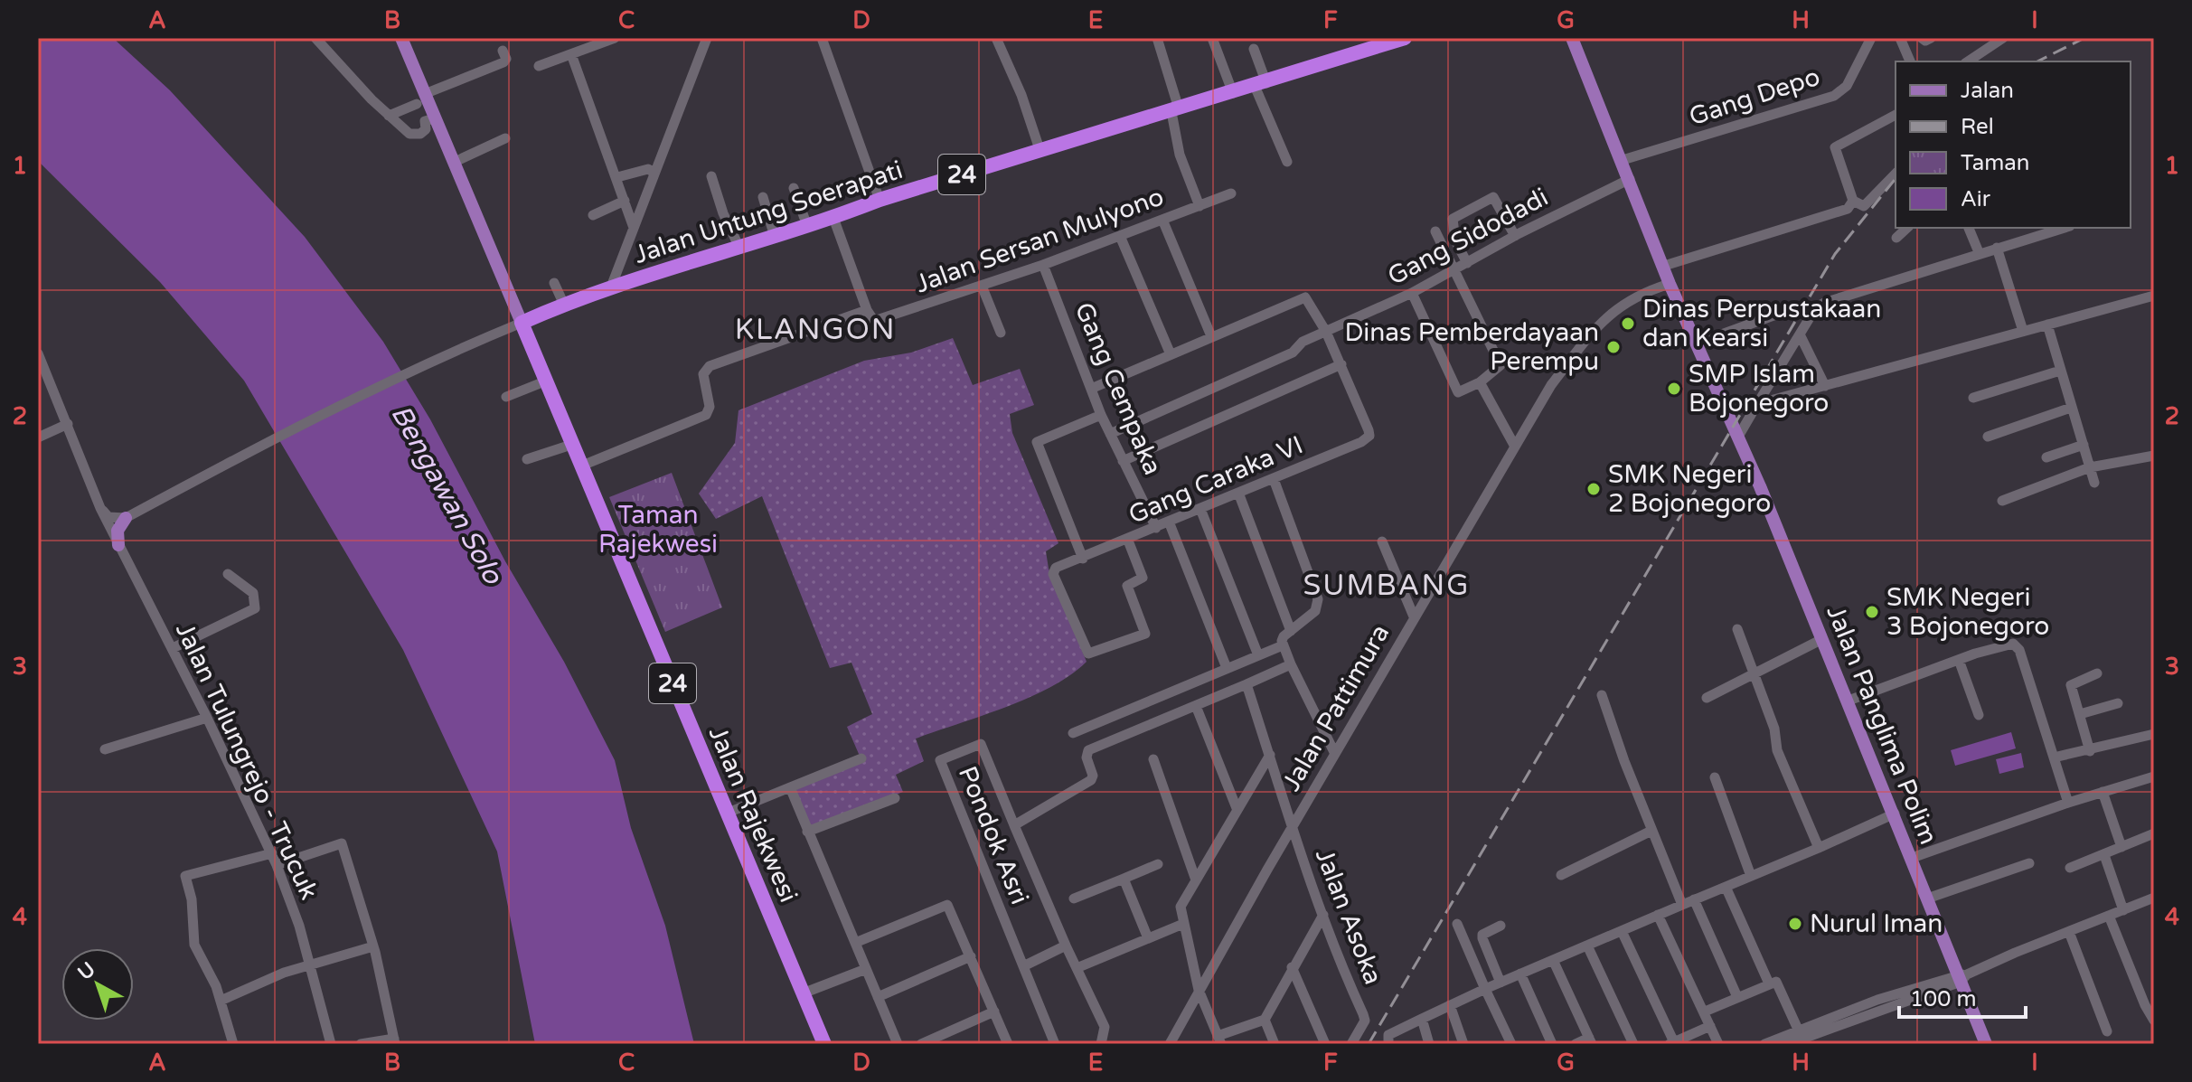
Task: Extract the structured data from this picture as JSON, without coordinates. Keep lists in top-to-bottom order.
{
  "streets": {
    "highway": ["24", "Jalan Untung Soerapati", "Jalan Rajekwesi"],
    "main road": ["Jalan Panglima Polim"],
    "street": [
      "Gang Depo",
      "Gang Sidodadi",
      "Jalan Sersan Mulyono",
      "Gang Cempaka",
      "Gang Caraka VI",
      "Jalan Pattimura",
      "Jalan Tulungrejo - Trucuk",
      "Pondok Asri",
      "Jalan Asoka"
    ]
  },
  "crossings": [
    ["Jalan Untung Soerapati", "Jalan Rajekwesi"],
    ["Gang Sidodadi", "Gang Cempaka"],
    ["Gang Sidodadi", "Gang Caraka VI"],
    ["Jalan Sersan Mulyono", "Gang Cempaka"],
    ["Jalan Sersan Mulyono", "Jalan Rajekwesi"],
    ["Gang Cempaka", "Gang Caraka VI"],
    ["Jalan Pattimura", "Jalan Panglima Polim"],
    ["Jalan Pattimura", "Jalan Asoka"],
    ["Pondok Asri", "Jalan Asoka"]
  ],
  "districts": ["KLANGON", "SUMBANG"],
  "water": ["Bengawan Solo"],
  "parks": ["Taman Rajekwesi"],
  "places": [
    "Dinas Perpustakaan dan Kearsi",
    "Dinas Pemberdayaan Perempu",
    "SMP Islam Bojonegoro",
    "SMK Negeri 2 Bojonegoro",
    "SMK Negeri 3 Bojonegoro",
    "Nurul Iman"
  ],
  "legend": [
    "Jalan",
    "Rel",
    "Taman",
    "Air"
  ],
  "scale_bar": "100 m",
  "north": "top left",
  "grid": {
    "columns": [
      "A",
      "B",
      "C",
      "D",
      "E",
      "F",
      "G",
      "H",
      "I"
    ],
    "rows": [
      "1",
      "2",
      "3",
      "4"
    ]
  }
}
